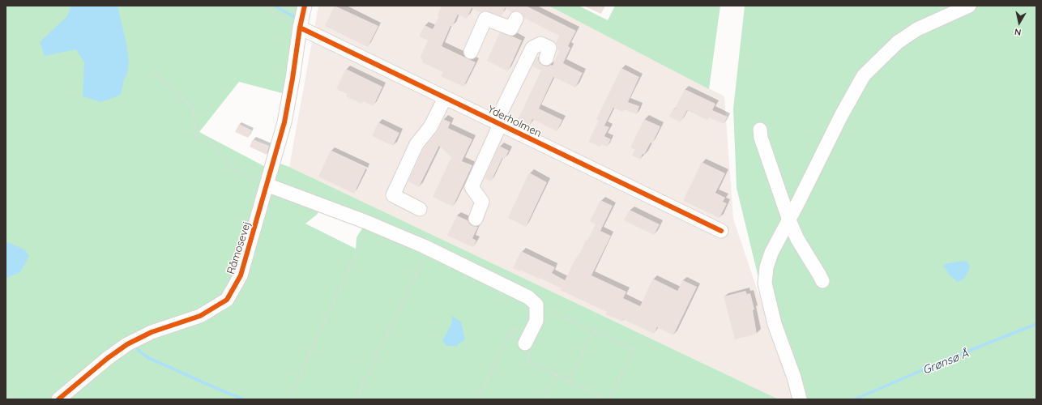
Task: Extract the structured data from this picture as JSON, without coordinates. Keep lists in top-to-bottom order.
{
  "streets": {
    "street": ["Yderholmen", "Råmosevej"]
  },
  "crossings": [
    ["Yderholmen", "Råmosevej"]
  ],
  "water": ["Grønsø Å"],
  "north": "bottom"
}
